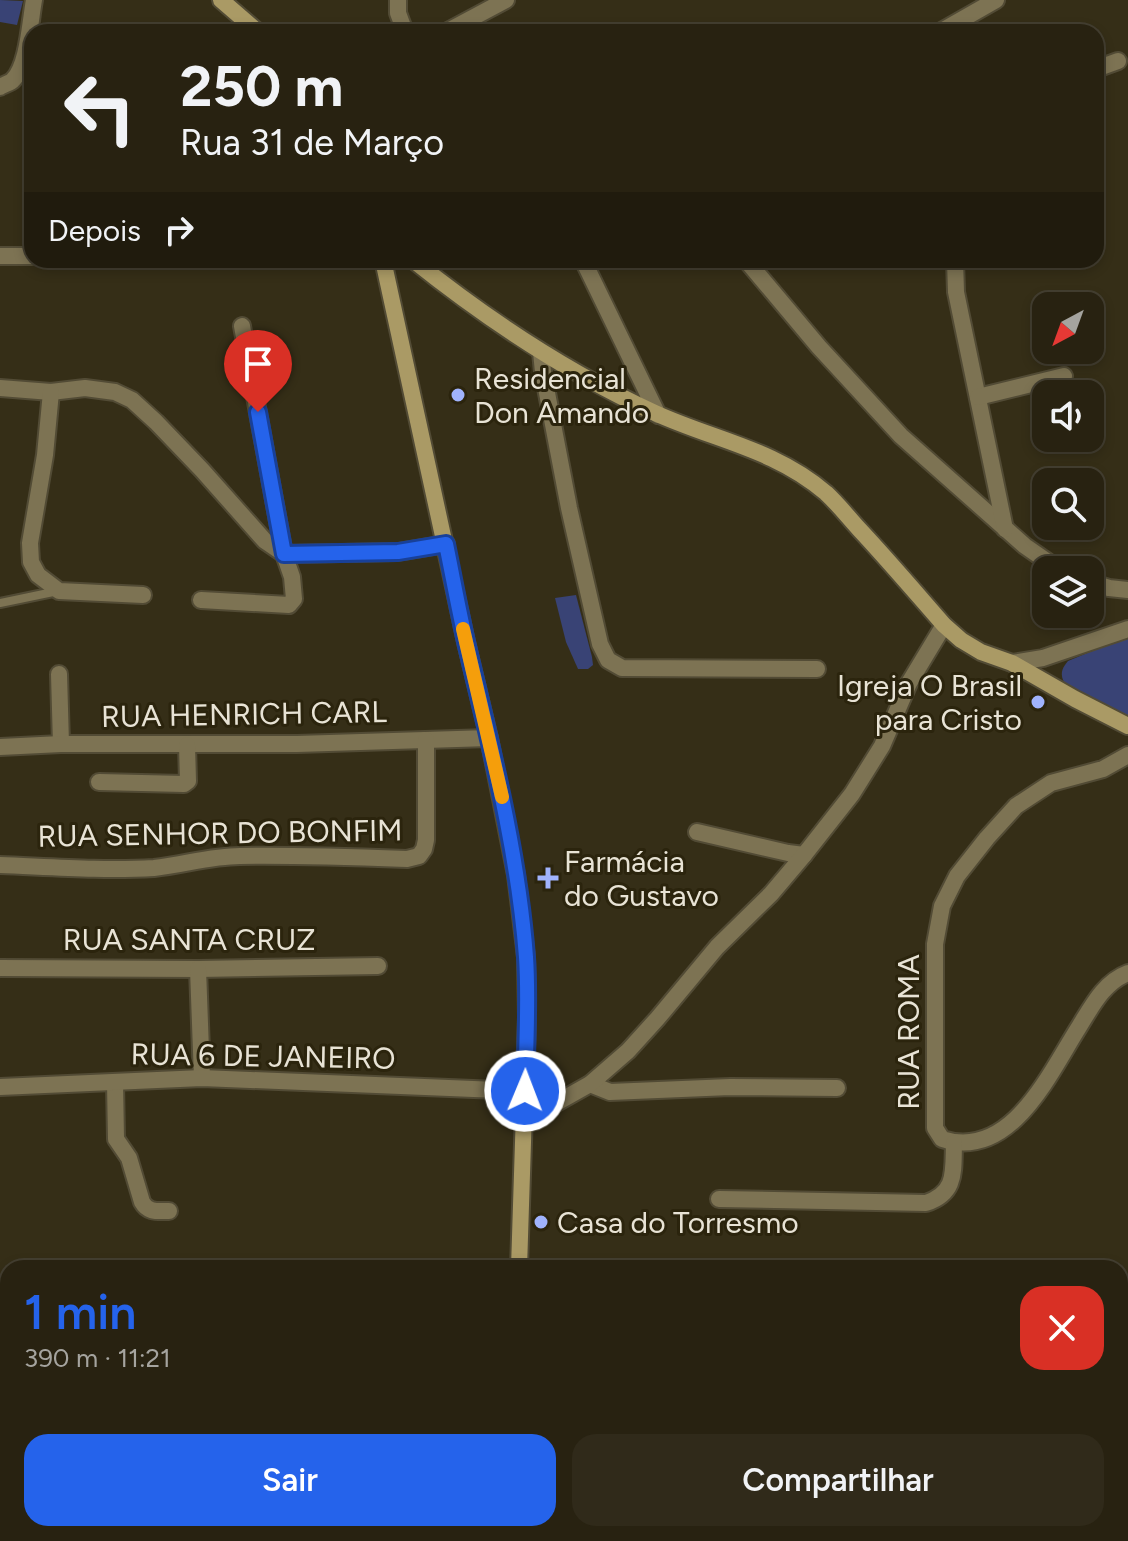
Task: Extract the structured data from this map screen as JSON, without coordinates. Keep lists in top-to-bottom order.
{
  "streets": {
    "street": [
      "RUA HENRICH CARL",
      "RUA SENHOR DO BONFIM",
      "RUA SANTA CRUZ",
      "RUA ROMA",
      "RUA 6 DE JANEIRO"
    ]
  },
  "crossings": [
    ["RUA HENRICH CARL", "RUA SENHOR DO BONFIM"]
  ],
  "places": {
    "other": ["Residencial Don Amando", "Igreja O Brasil para Cristo", "Casa do Torresmo"],
    "health": ["Farmácia do Gustavo"]
  },
  "north": "bottom left",
  "page": {
    "turn": ["250 m", "Rua 31 de Março"],
    "then": "Depois",
    "heading": ["1 min", "390 m · 11:21"],
    "buttons": ["Sair", "Compartilhar"]
  }
}
